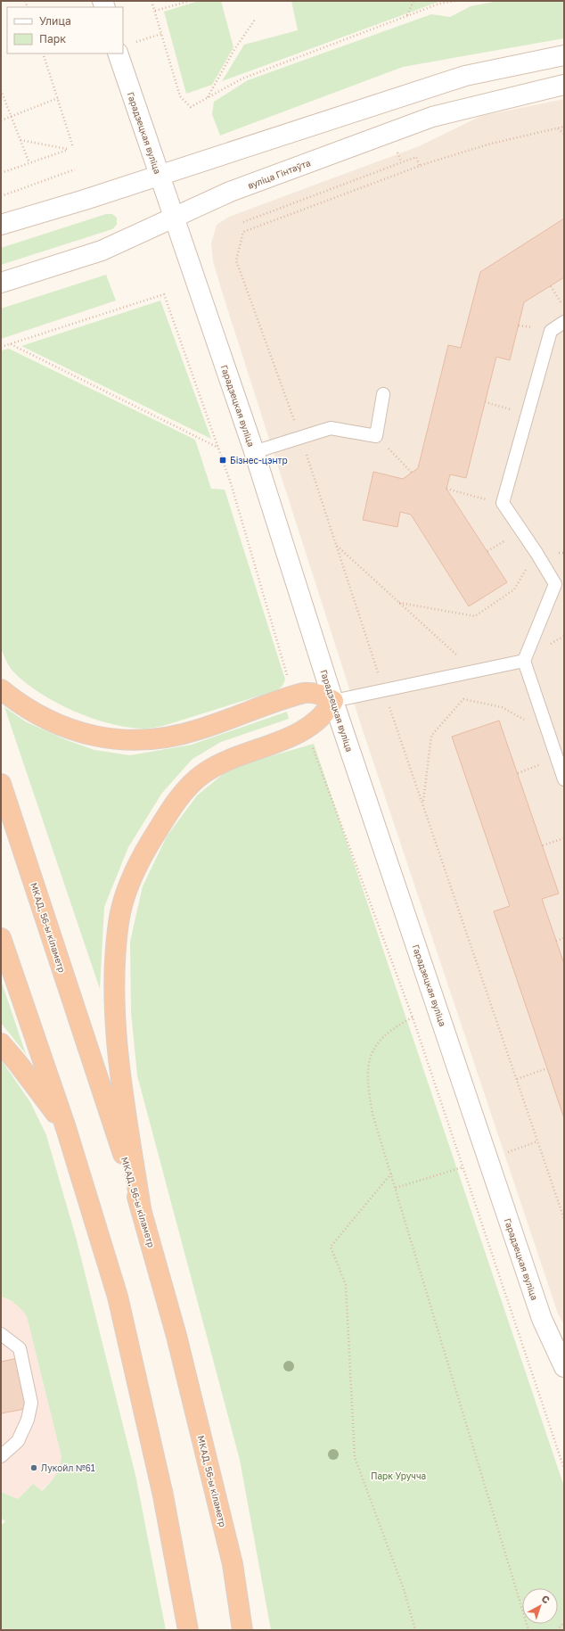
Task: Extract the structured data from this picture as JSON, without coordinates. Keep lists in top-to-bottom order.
{
  "streets": {
    "highway": ["МКАД, 56-ы кіламетр"],
    "street": ["Гарадзецкая вуліца", "вуліца Гінтаўта"]
  },
  "crossings": [
    ["Гарадзецкая вуліца", "вуліца Гінтаўта"]
  ],
  "parks": ["Парк Уручча"],
  "places": {
    "transit": ["Бізнес-цэнтр"],
    "other": ["Лукойл №61"]
  },
  "legend": ["Улица", "Парк"],
  "north": "top right"
}
